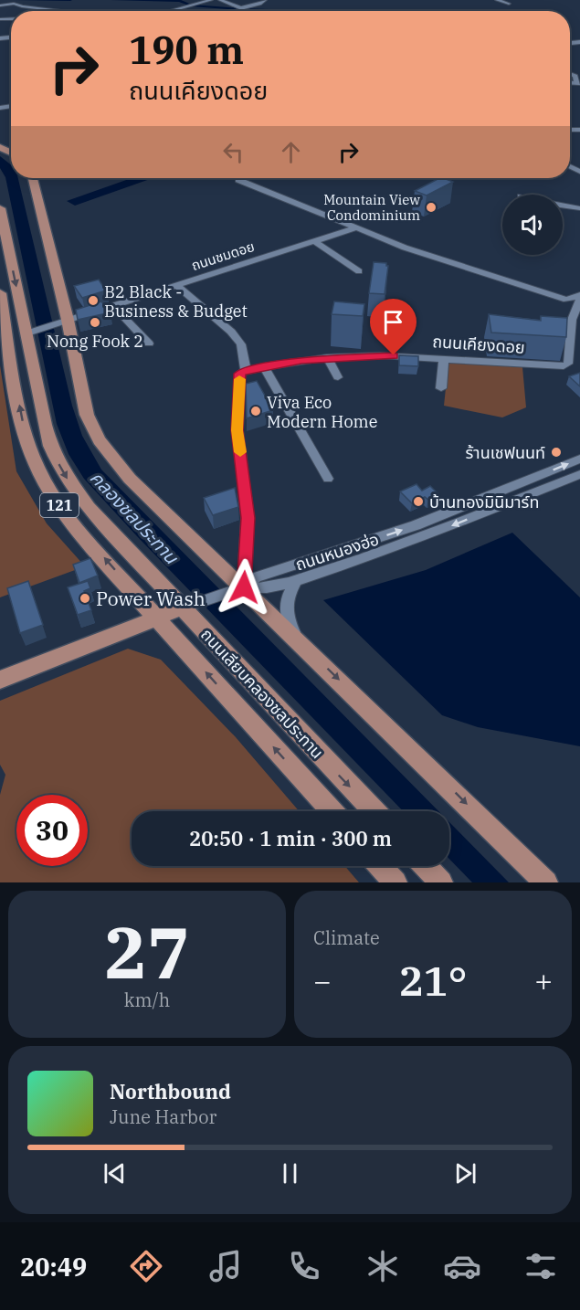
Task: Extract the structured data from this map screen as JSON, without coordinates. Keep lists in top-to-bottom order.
{
  "streets": {
    "main road": ["121", "ถนนเลียบคลองชลประทาน"],
    "street": ["ถนนชมดอย", "ถนนเคียงดอย", "ถนนหนองฮ่อ"]
  },
  "crossings": [
    ["ถนนชมดอย", "ถนนเลียบคลองชลประทาน"]
  ],
  "water": ["คลองชลประทาน"],
  "places": [
    "Mountain View Condominium",
    "B2 Black - Business & Budget",
    "Nong Fook 2",
    "Viva Eco Modern Home",
    "ร้านเชฟนนท์",
    "บ้านทองมินิมาร์ท",
    "Power Wash"
  ],
  "page": {
    "turn": ["190 m", "ถนนเคียงดอย"],
    "limit": "30",
    "trip": "20:50 · 1 min · 300 m",
    "tile": [
      ["27", "km/h"],
      "Climate"
    ],
    "heat": ["−", "21°", "+"],
    "song": ["Northbound", "June Harbor"],
    "tabs": "20:49"
  }
}
